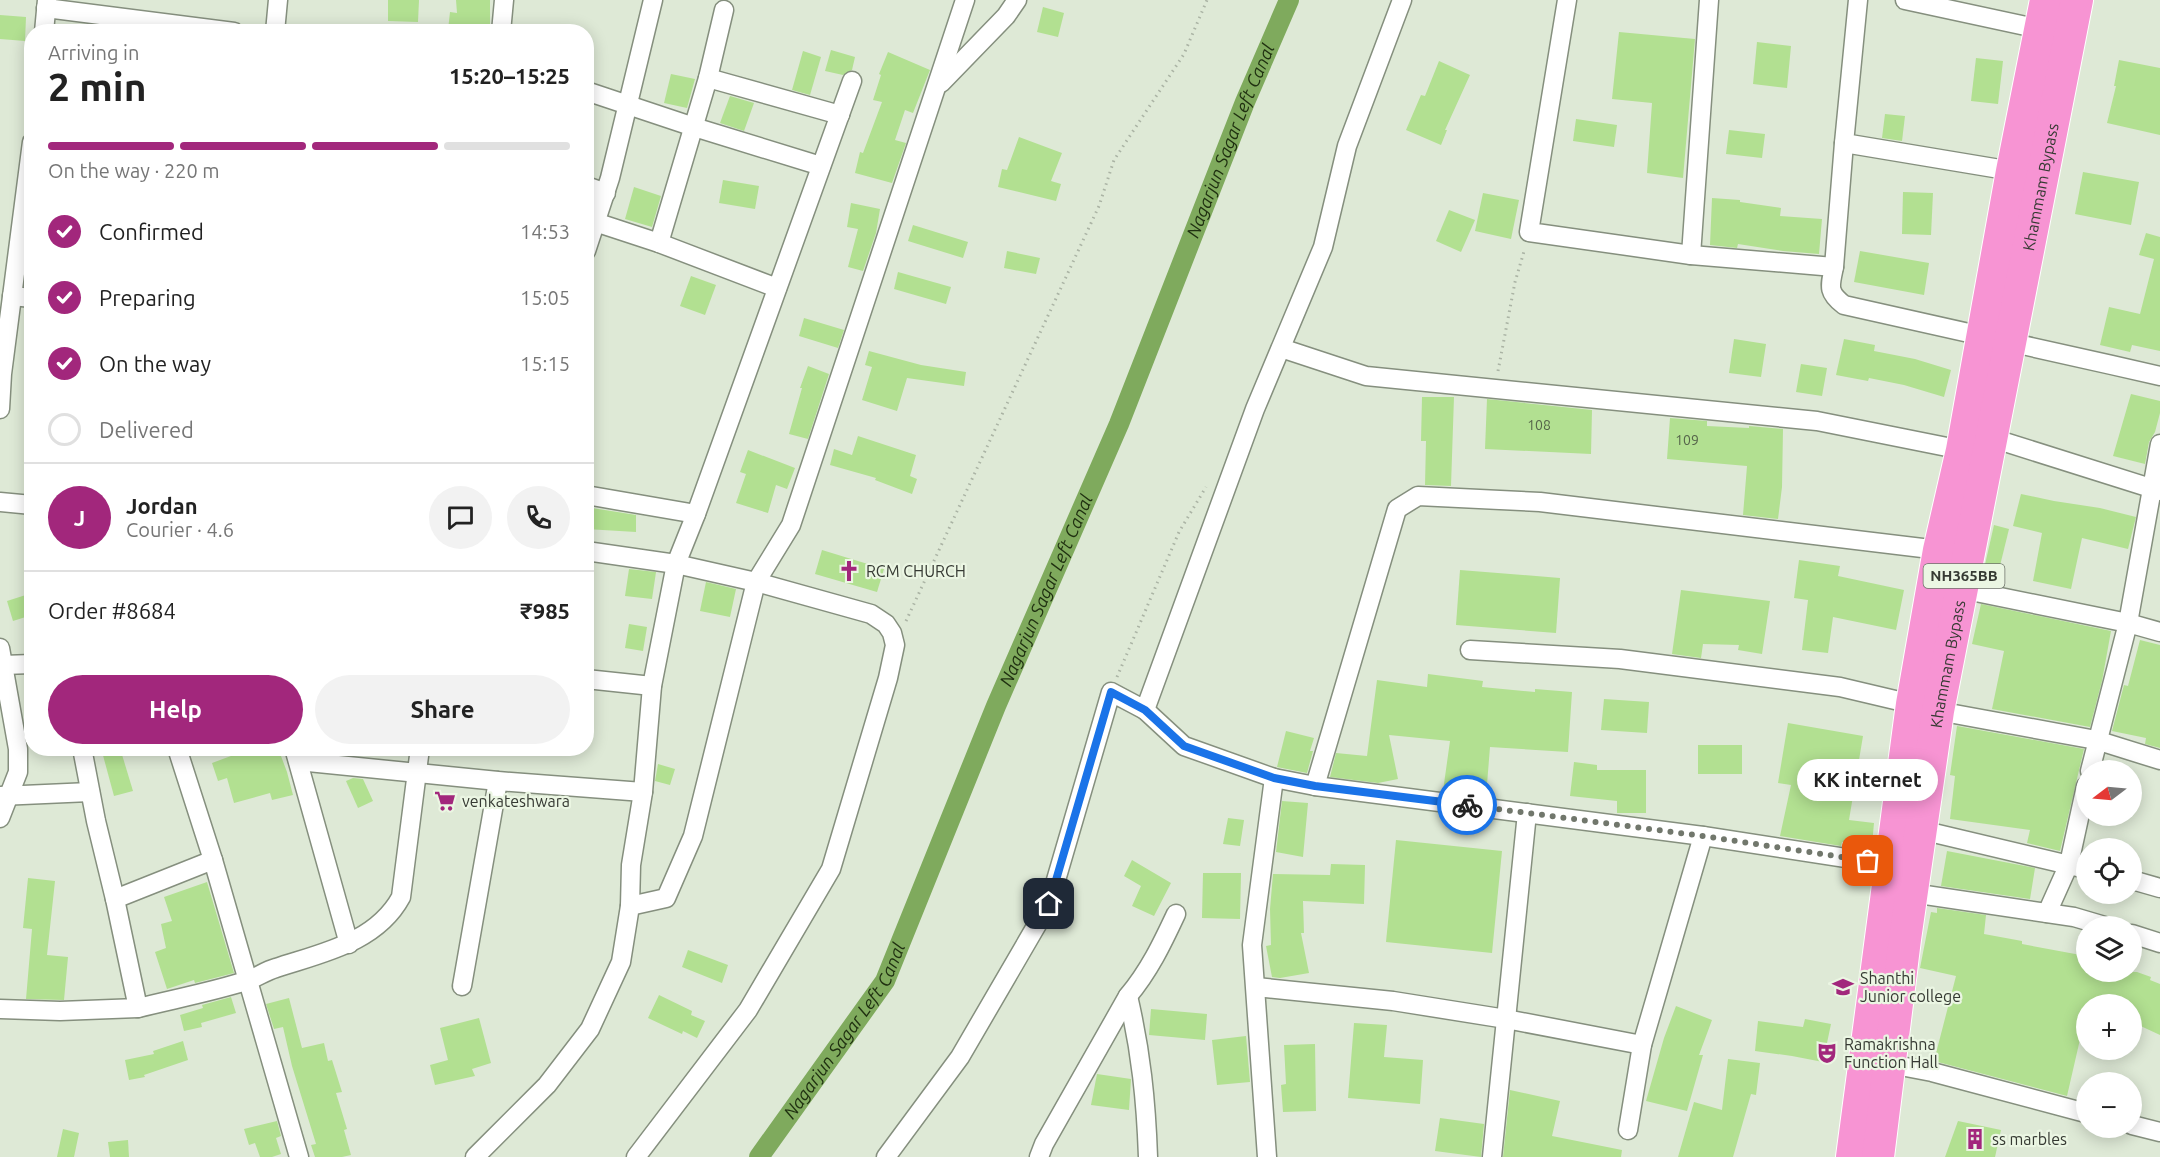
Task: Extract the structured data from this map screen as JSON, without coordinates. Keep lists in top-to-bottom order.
{
  "streets": {
    "highway": ["Khammam Bypass", "NH365BB"]
  },
  "water": ["Nagarjun Sagar Left Canal"],
  "places": {
    "church": ["RCM CHURCH"],
    "supermarket": ["venkateshwara"],
    "other": ["KK internet"],
    "school or university": ["Shanthi Junior college"],
    "theatre": ["Ramakrishna Function Hall"],
    "building": ["ss marbles"]
  },
  "house_numbers": ["108", "109"],
  "north": "left",
  "page": {
    "heading": ["2 min", "Arriving in", "15:20–15:25"],
    "panel": [
      "Jordan",
      "Courier · 4.6",
      "Order #8684",
      "₹985"
    ],
    "bar": "On the way · 220 m",
    "list": [
      ["Confirmed", "14:53"],
      ["Preparing", "15:05"],
      ["On the way", "15:15"],
      "Delivered"
    ],
    "round": "J",
    "buttons": ["Help", "Share"],
    "bubble": "KK internet",
    "map_buttons": ["+", "−"]
  }
}
